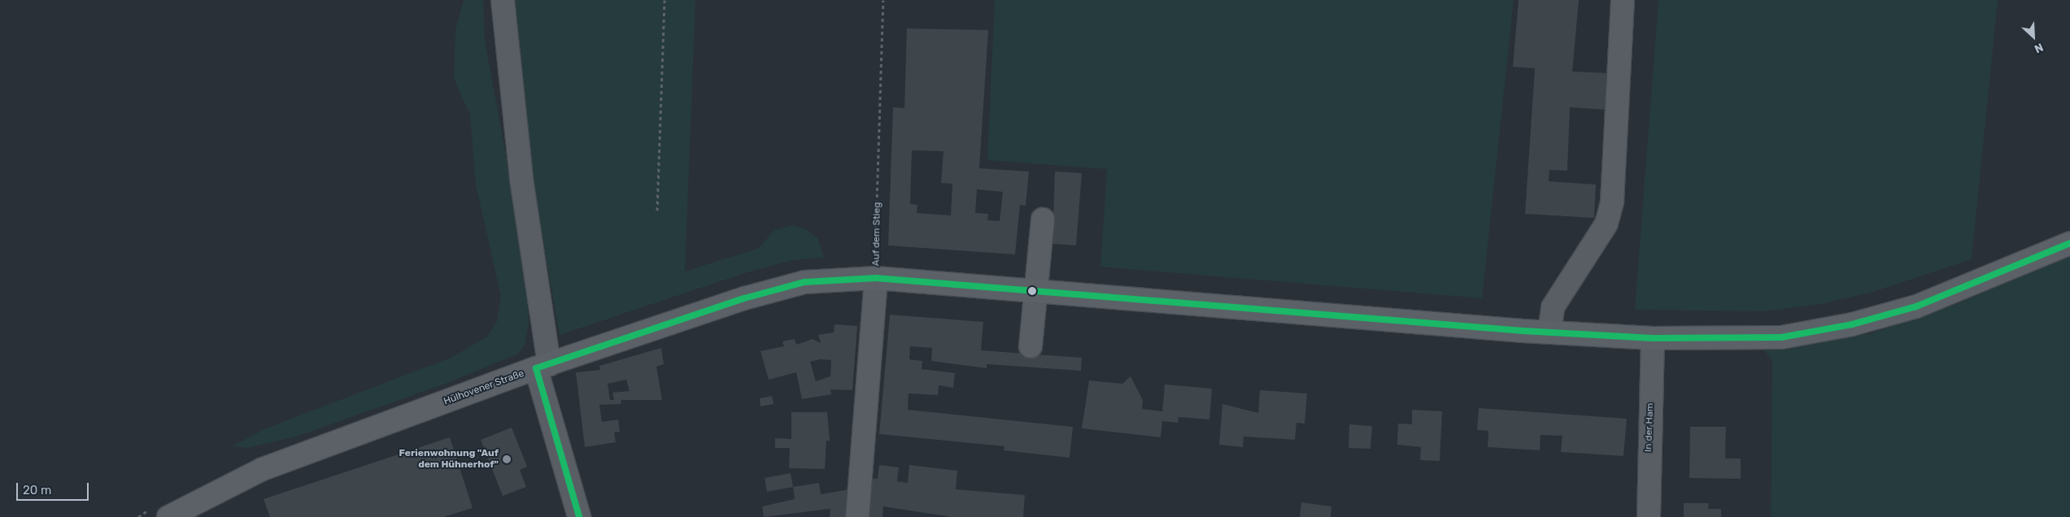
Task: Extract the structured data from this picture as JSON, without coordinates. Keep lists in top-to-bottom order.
{
  "streets": {
    "main road": ["Hülhovener Straße"],
    "street": ["Auf dem Stieg", "In der Ham"]
  },
  "crossings": [
    ["Auf dem Stieg", "Hülhovener Straße"],
    ["Hülhovener Straße", "In der Ham"]
  ],
  "places": ["Ferienwohnung \"Auf dem Hühnerhof\""],
  "scale_bar": "20 m",
  "north": "bottom right"
}
